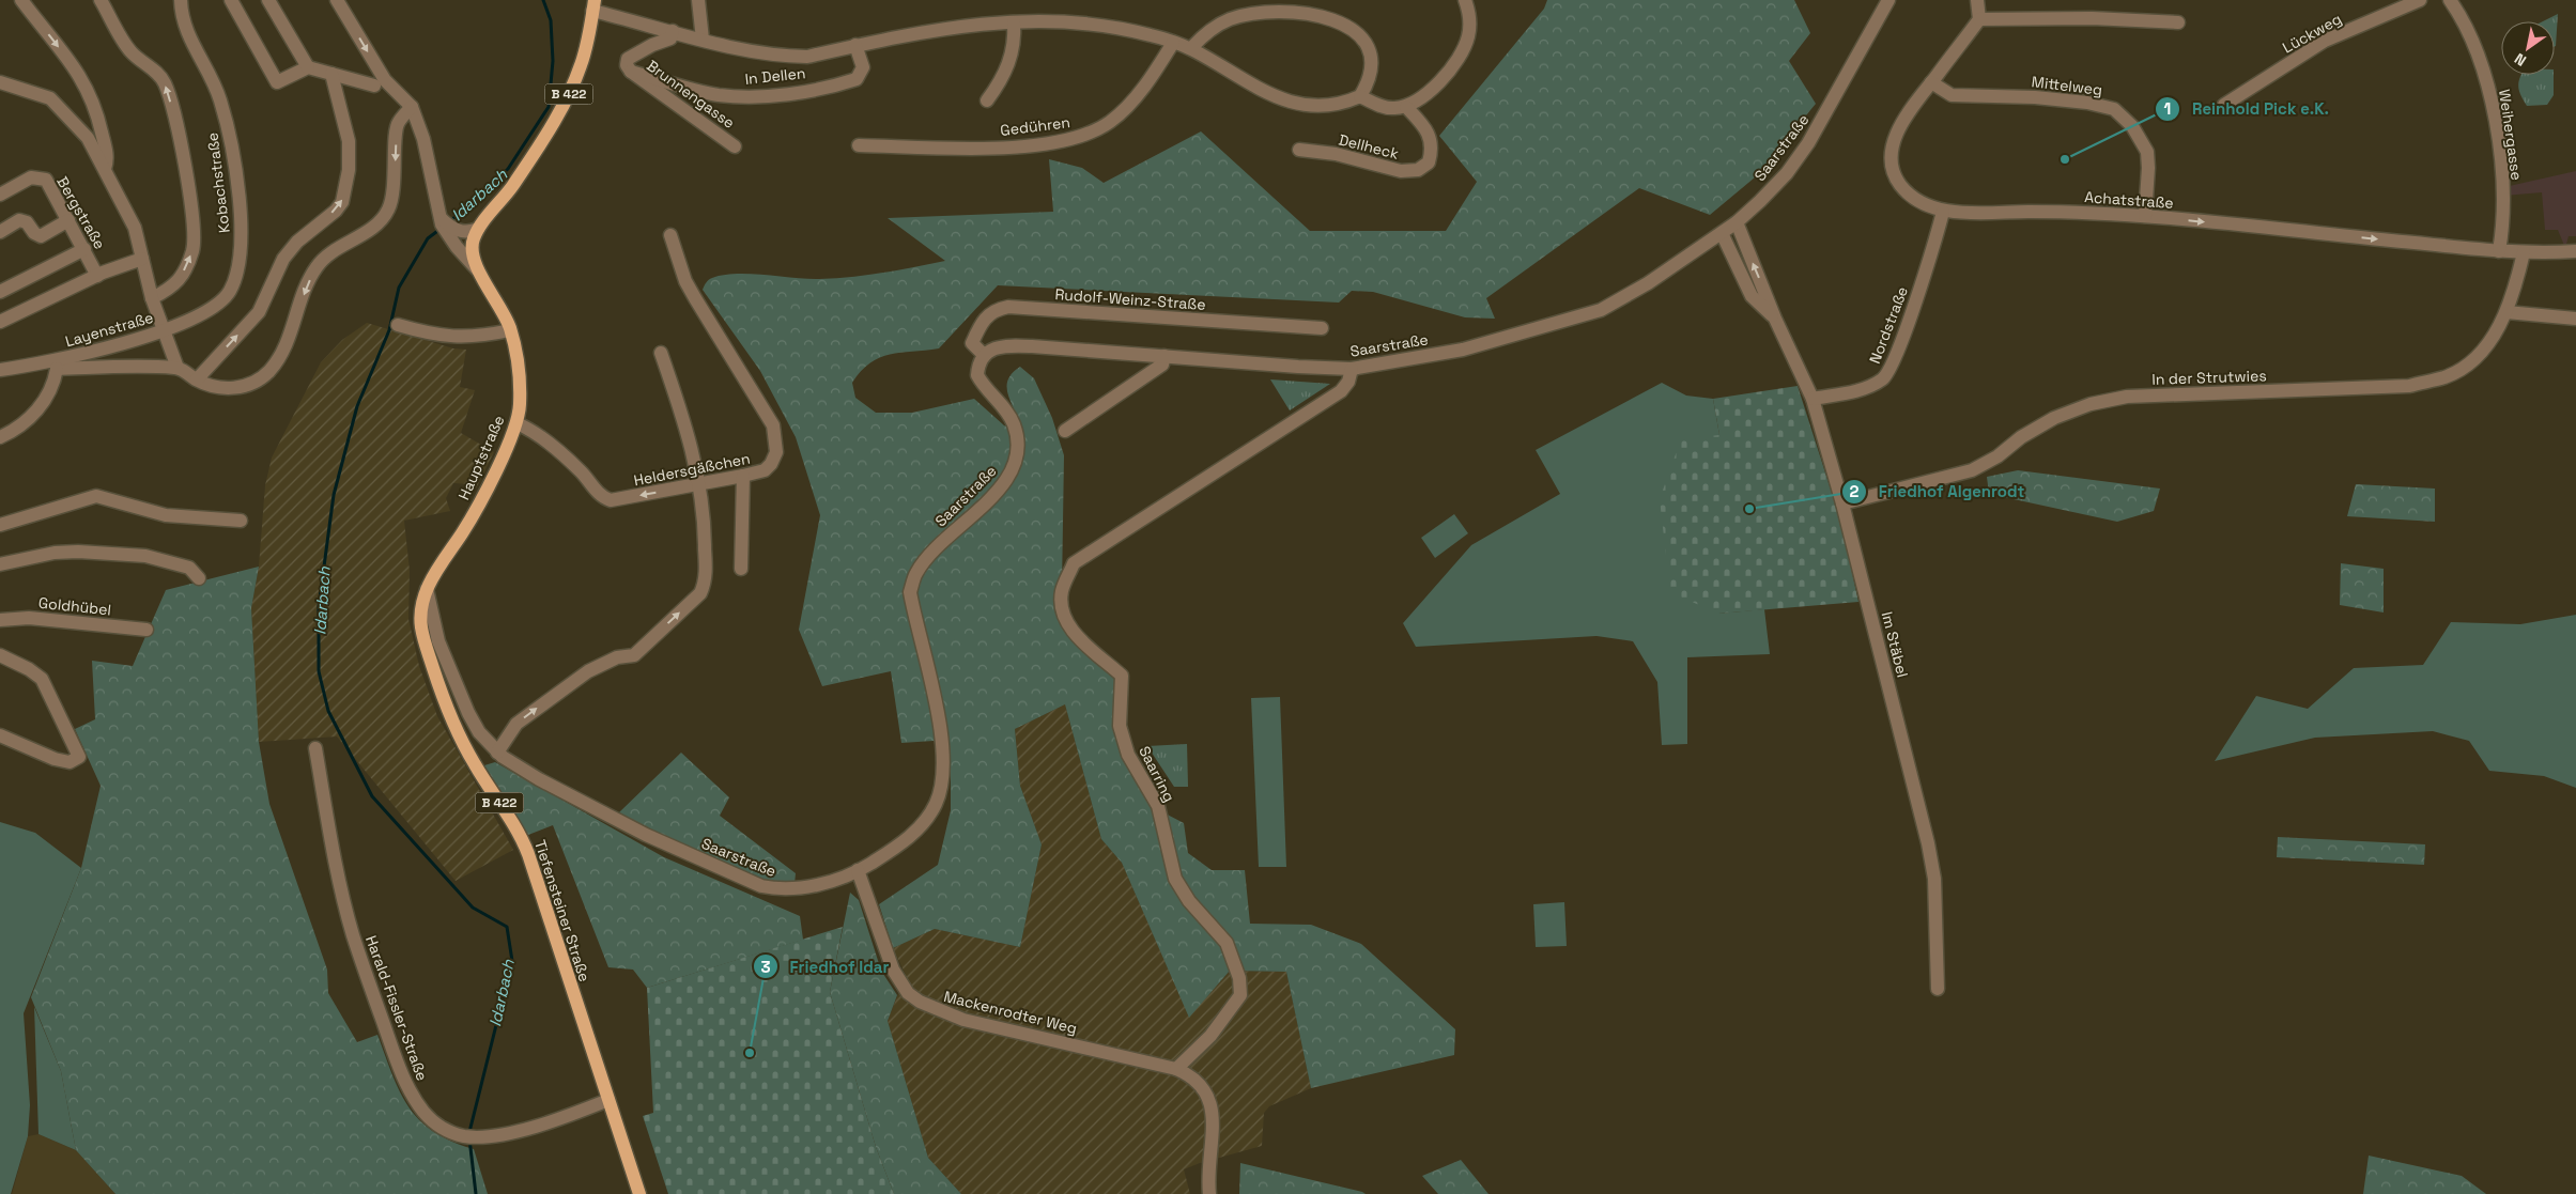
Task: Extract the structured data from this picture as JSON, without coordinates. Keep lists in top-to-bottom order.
{
  "streets": {
    "main road": ["B 422", "Hauptstraße", "Tiefensteiner Straße"],
    "street": [
      "Lückweg",
      "In Dellen",
      "Mittelweg",
      "Brunnengasse",
      "Gedühren",
      "Weihergasse",
      "Dellheck",
      "Saarstraße",
      "Kobachstraße",
      "Achatstraße",
      "Bergstraße",
      "Rudolf-Weinz-Straße",
      "Nordstraße",
      "Layenstraße",
      "In der Strutwies",
      "Heldersgäßchen",
      "Goldhübel",
      "Im Stäbel",
      "Saarring",
      "Harald-Fissler-Straße",
      "Mackenrodter Weg"
    ]
  },
  "crossings": [
    ["In Dellen", "Brunnengasse"],
    ["Mittelweg", "Achatstraße"],
    ["B 422", "Hauptstraße"],
    ["Weihergasse", "Achatstraße"],
    ["Saarstraße", "Rudolf-Weinz-Straße"],
    ["Saarstraße", "Hauptstraße"],
    ["Saarstraße", "Im Stäbel"],
    ["Saarstraße", "Saarring"],
    ["Saarstraße", "Tiefensteiner Straße"],
    ["Saarstraße", "Mackenrodter Weg"],
    ["Kobachstraße", "Layenstraße"],
    ["Achatstraße", "Nordstraße"],
    ["Achatstraße", "In der Strutwies"],
    ["Nordstraße", "Im Stäbel"],
    ["In der Strutwies", "Im Stäbel"],
    ["Hauptstraße", "Heldersgäßchen"],
    ["Hauptstraße", "Tiefensteiner Straße"],
    ["Saarring", "Mackenrodter Weg"],
    ["Tiefensteiner Straße", "Harald-Fissler-Straße"]
  ],
  "one_way": ["Achatstraße", "Heldersgäßchen"],
  "water": ["Idarbach"],
  "places": ["Reinhold Pick e.K.", "Friedhof Algenrodt", "Friedhof Idar"],
  "north": "bottom left"
}
